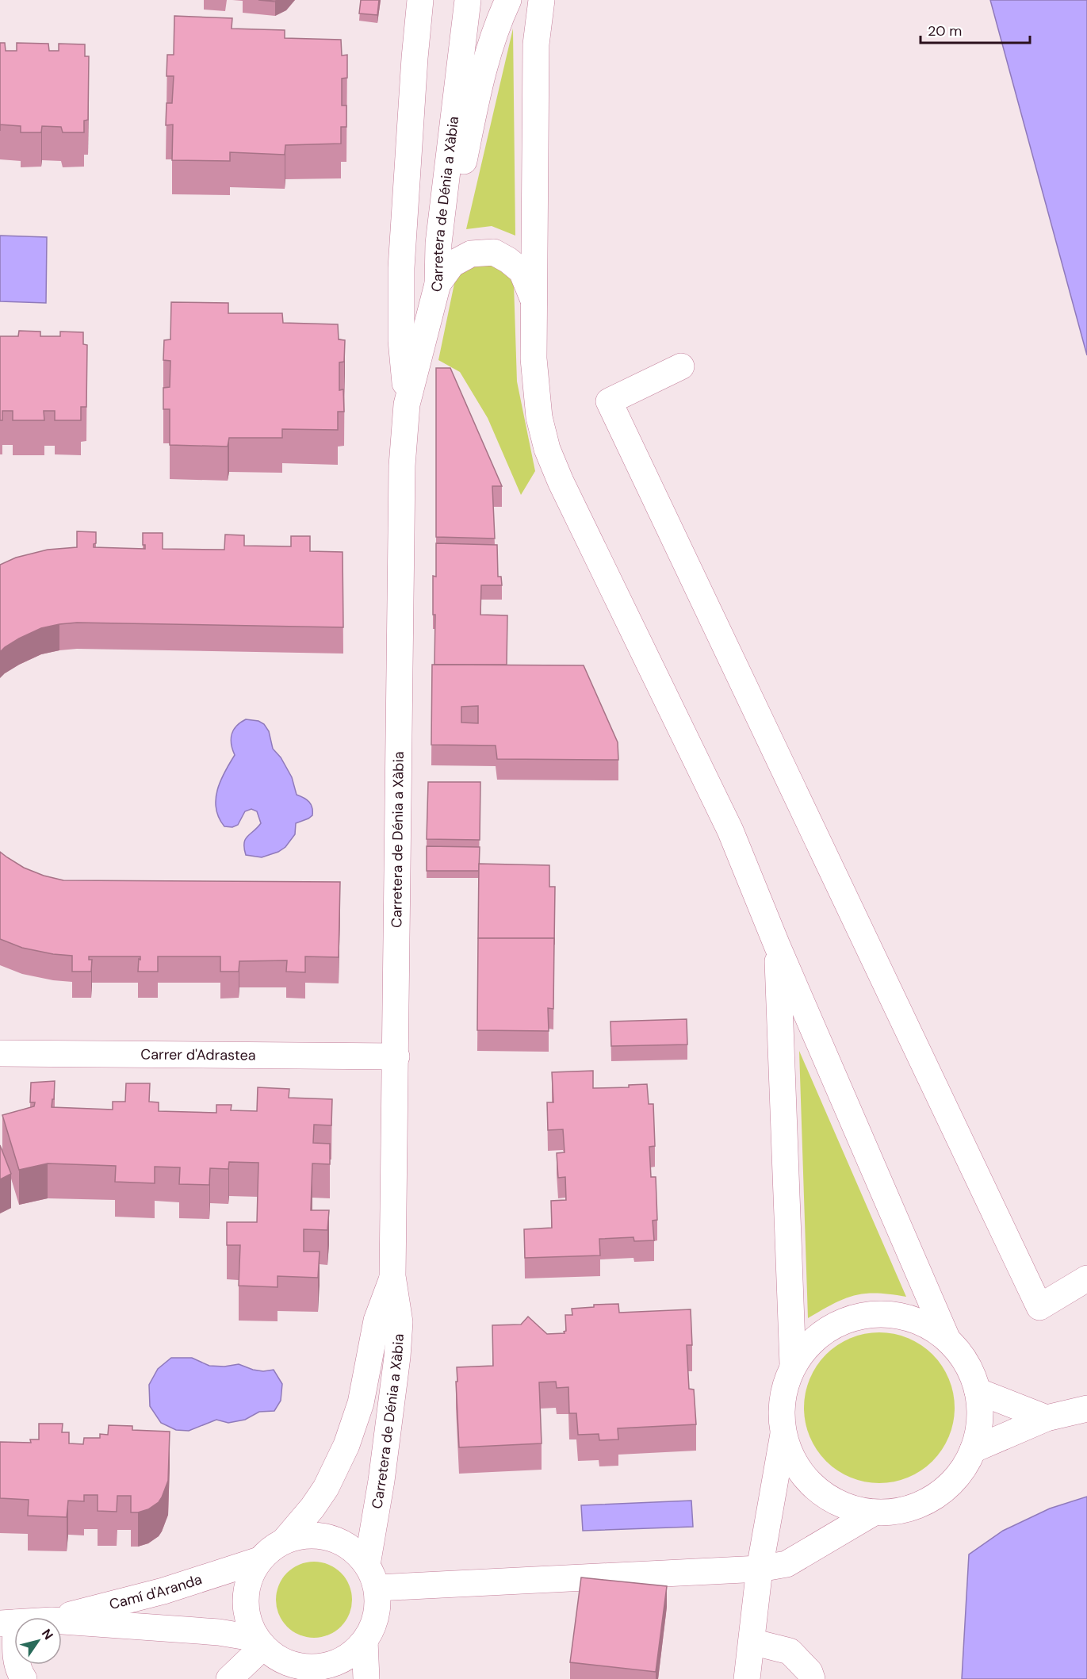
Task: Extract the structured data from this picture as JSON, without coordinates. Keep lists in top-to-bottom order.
{
  "streets": {
    "street": ["Carretera de Dénia a Xàbia", "Carrer d'Adrastea", "Camí d'Aranda"]
  },
  "crossings": [
    ["Carretera de Dénia a Xàbia", "Carrer d'Adrastea"],
    ["Carretera de Dénia a Xàbia", "Camí d'Aranda"]
  ],
  "scale_bar": "20 m",
  "north": "top right"
}
